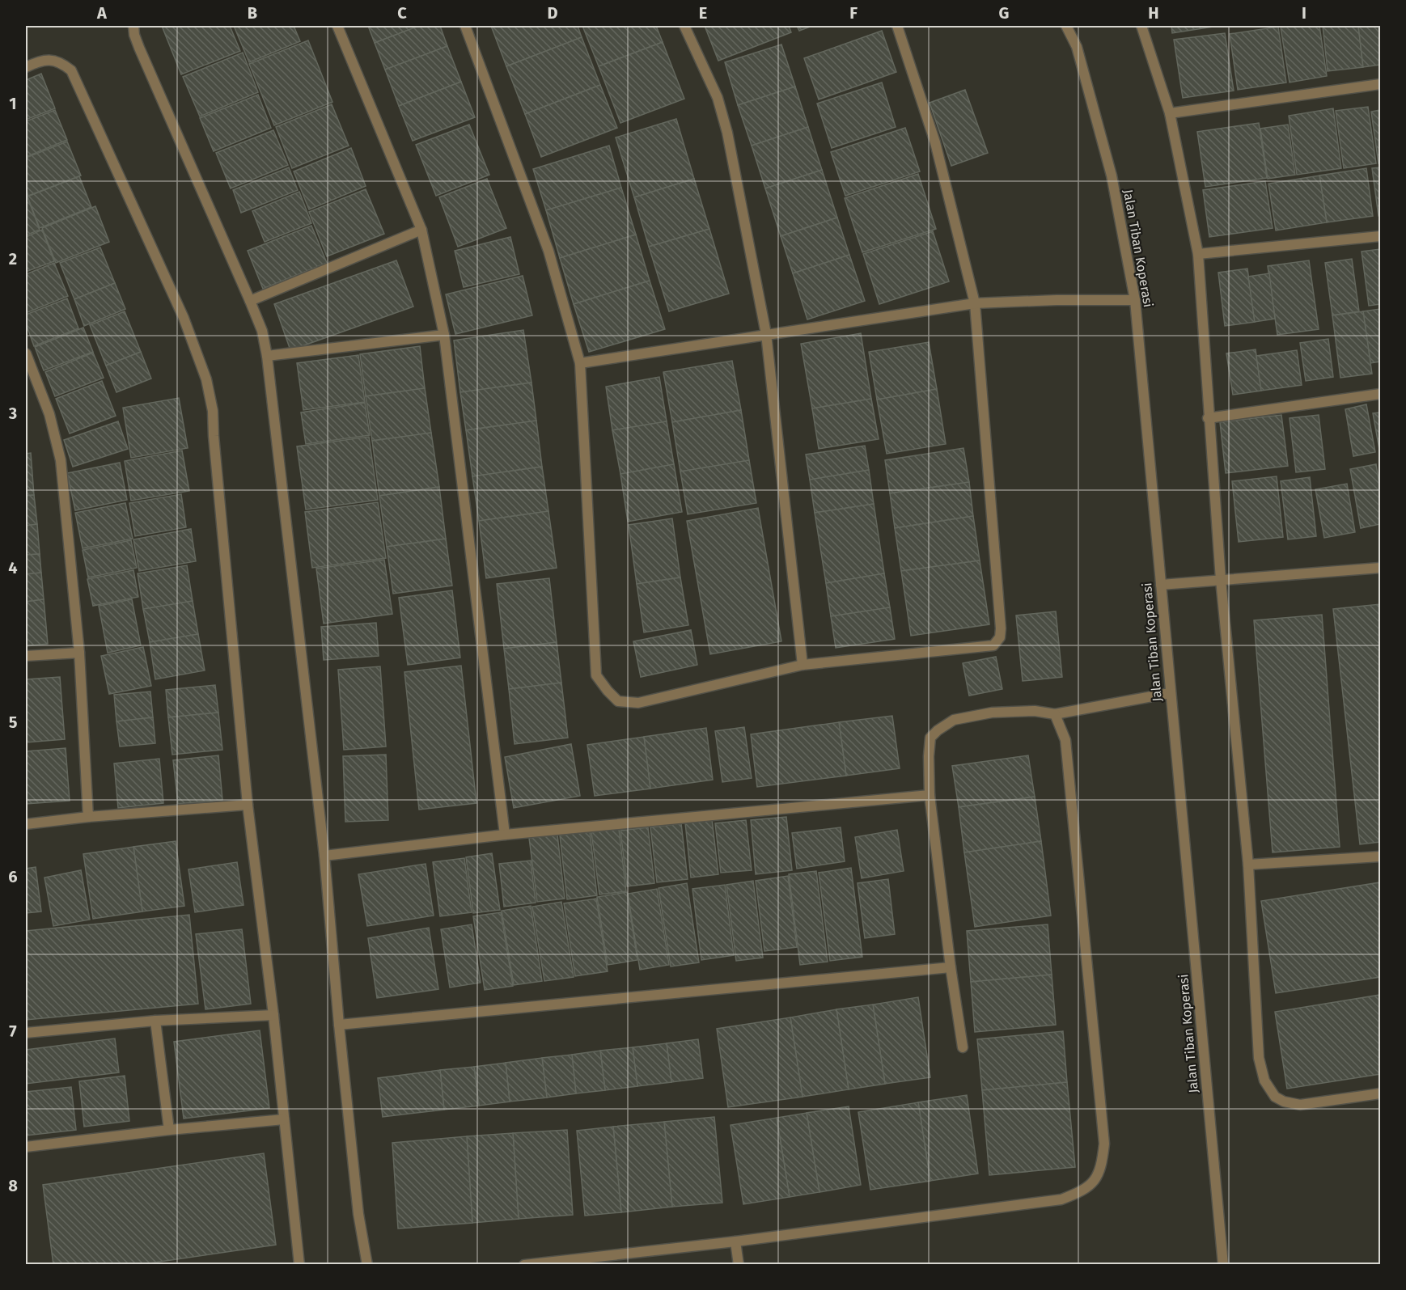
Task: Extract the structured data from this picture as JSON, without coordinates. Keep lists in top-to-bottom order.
{
  "streets": {
    "street": ["Jalan Tiban Koperasi"]
  },
  "grid": {
    "columns": [
      "A",
      "B",
      "C",
      "D",
      "E",
      "F",
      "G",
      "H",
      "I"
    ],
    "rows": [
      "1",
      "2",
      "3",
      "4",
      "5",
      "6",
      "7",
      "8"
    ]
  }
}
